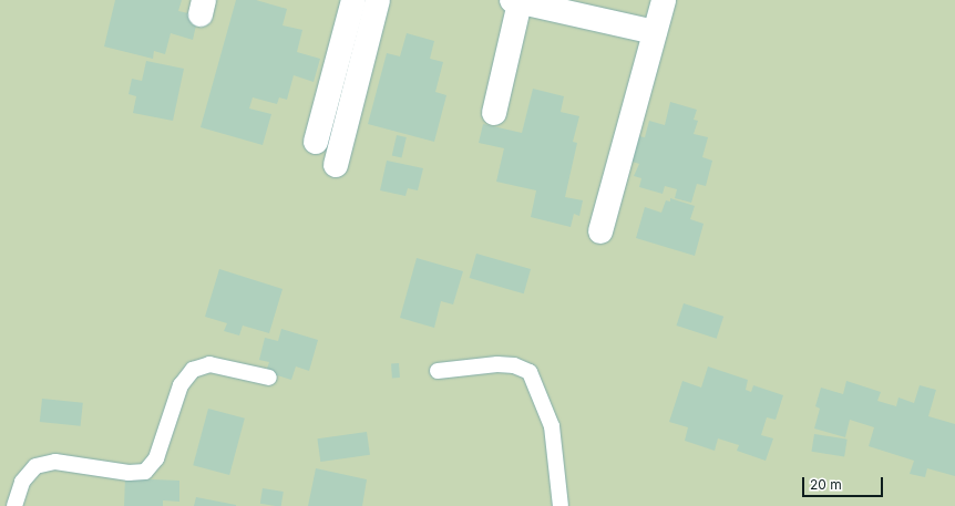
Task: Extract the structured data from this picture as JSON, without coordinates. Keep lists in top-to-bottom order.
{
  "scale_bar": "20 m"
}
